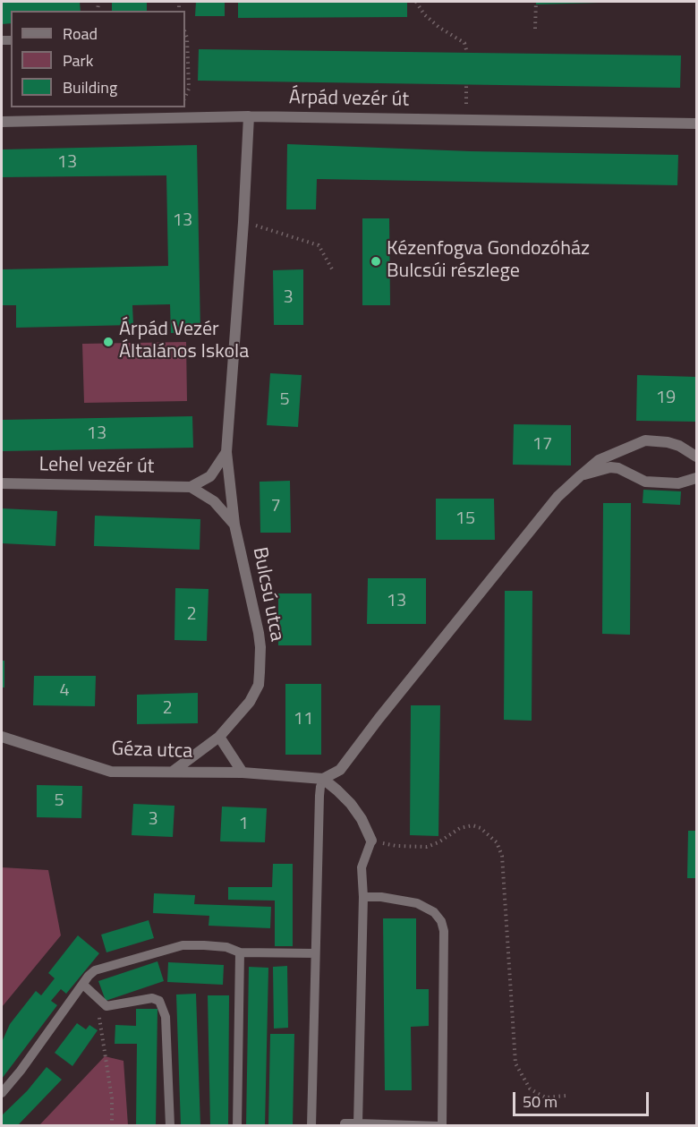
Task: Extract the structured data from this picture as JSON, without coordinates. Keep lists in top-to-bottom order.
{
  "streets": {
    "street": [
      "Árpád vezér út",
      "Lehel vezér út",
      "Bulcsú utca",
      "Géza utca"
    ]
  },
  "crossings": [
    ["Árpád vezér út", "Bulcsú utca"],
    ["Bulcsú utca", "Géza utca"]
  ],
  "places": ["Kézenfogva Gondozóház Bulcsúi részlege", "Árpád Vezér Általános Iskola"],
  "house_numbers": [
    "13",
    "13",
    "3",
    "19",
    "5",
    "13",
    "17",
    "7",
    "15",
    "13",
    "2",
    "4",
    "2",
    "11",
    "5",
    "3",
    "1"
  ],
  "legend": ["Road", "Park", "Building"],
  "scale_bar": "50 m"
}
